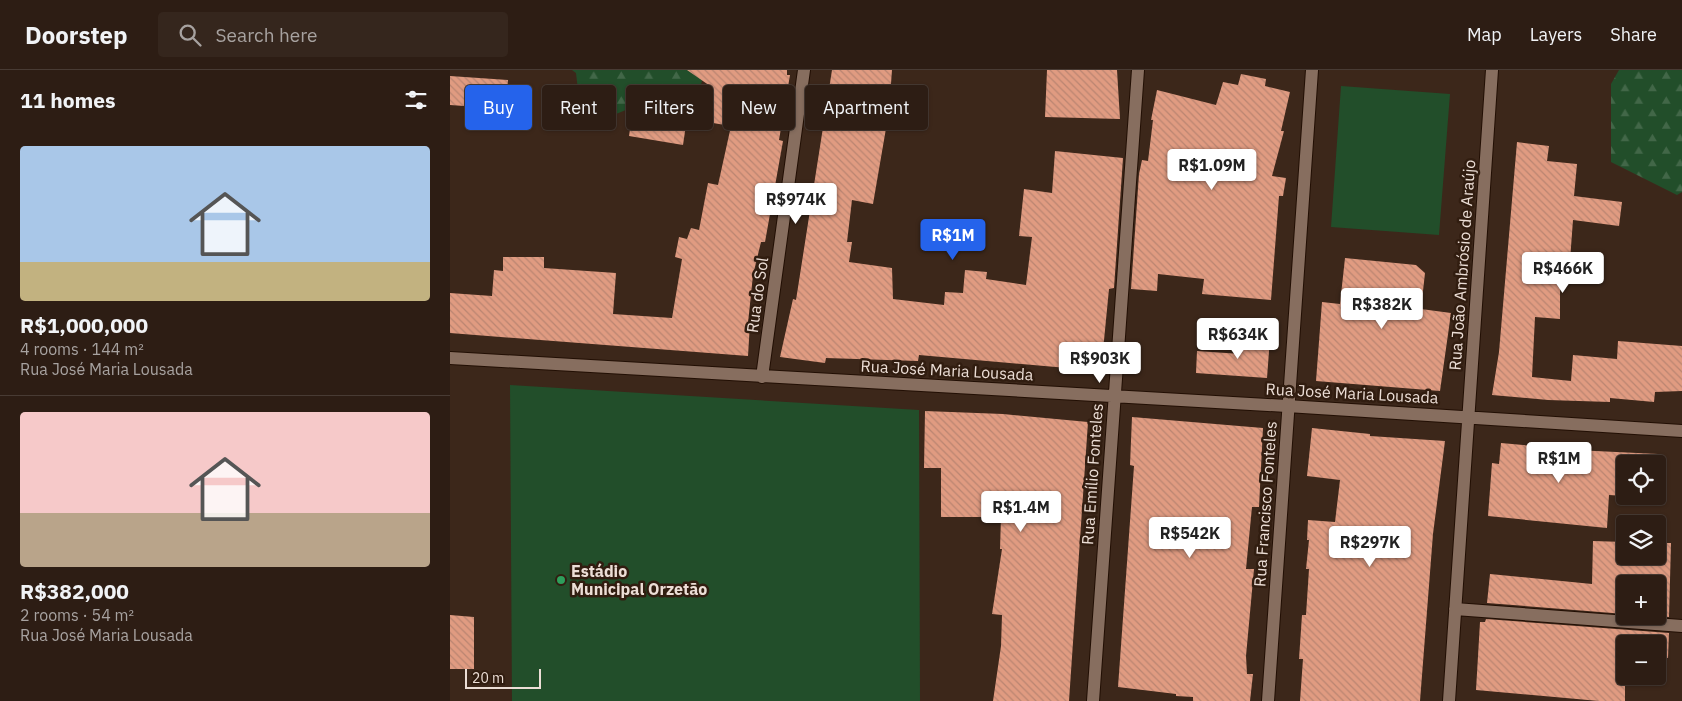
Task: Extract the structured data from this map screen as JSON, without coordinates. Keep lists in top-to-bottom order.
{
  "streets": {
    "street": [
      "Rua João Ambrósio de Araújo",
      "Rua do Sol",
      "Rua José Maria Lousada",
      "Rua Emílio Fonteles",
      "Rua Francisco Fonteles"
    ]
  },
  "crossings": [
    ["Rua João Ambrósio de Araújo", "Rua José Maria Lousada"],
    ["Rua do Sol", "Rua José Maria Lousada"],
    ["Rua José Maria Lousada", "Rua Emílio Fonteles"],
    ["Rua José Maria Lousada", "Rua Francisco Fonteles"]
  ],
  "places": ["Estádio Municipal Orzetão"],
  "scale_bar": "20 m",
  "page": {
    "header": "Doorstep",
    "search": "Search here",
    "nav": ["Map", "Layers", "Share"],
    "heading": "11 homes",
    "chip": [
      "Buy",
      "Rent",
      "Filters",
      "New",
      "Apartment"
    ],
    "list": [
      {
        "name": "R$1,000,000",
        "note": "4 rooms · 144 m² · Rua José Maria Lousada"
      },
      {
        "name": "R$382,000",
        "note": "2 rooms · 54 m² · Rua José Maria Lousada"
      }
    ],
    "price": [
      "R$1.09M",
      "R$974K",
      "R$1M",
      "R$466K",
      "R$382K",
      "R$634K",
      "R$903K",
      "R$1M",
      "R$1.4M",
      "R$542K",
      "R$297K"
    ],
    "map_buttons": ["+", "−"],
    "scale": "20 m"
  }
}
